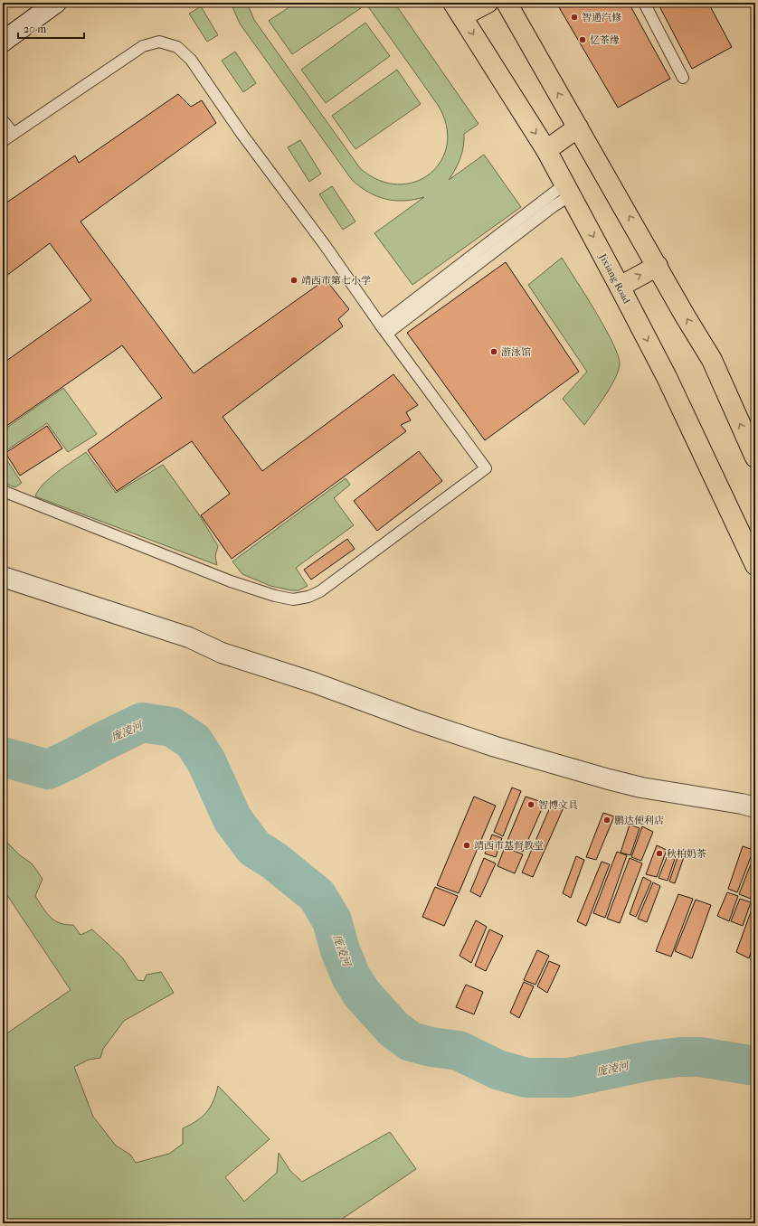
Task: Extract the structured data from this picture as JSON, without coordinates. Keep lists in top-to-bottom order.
{
  "streets": {
    "main road": ["Jixiang Road"]
  },
  "water": ["庞凌河"],
  "places": [
    "智通汽修",
    "忆茶缘",
    "靖西市第七小学",
    "游泳馆",
    "智博文具",
    "鹏达便利店",
    "靖西市基督教堂",
    "秋柏奶茶"
  ],
  "scale_bar": "20 m"
}
